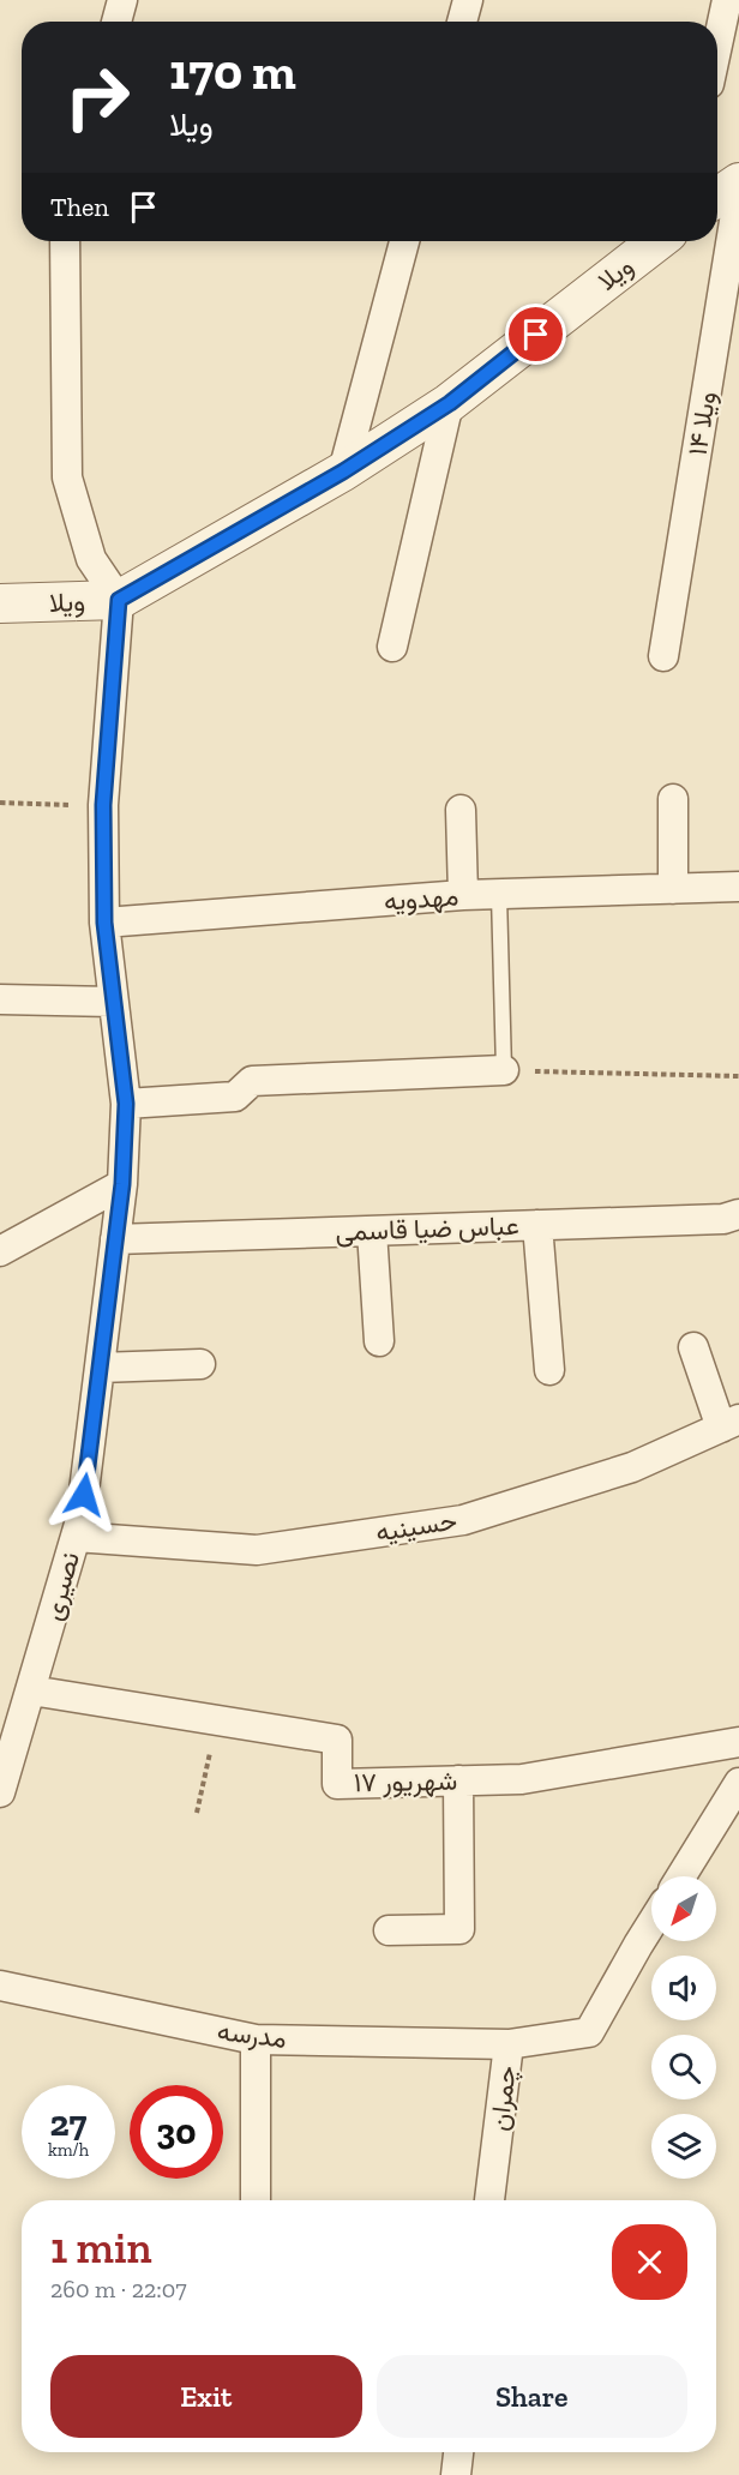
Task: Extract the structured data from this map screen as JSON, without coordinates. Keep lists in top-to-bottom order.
{
  "streets": {
    "street": [
      "ویلا",
      "ویلا ۱۴",
      "مهدویه",
      "عباس ضیا قاسمی",
      "حسینیه",
      "نصیری",
      "۱۷ شهریور",
      "مدرسه",
      "چمران"
    ]
  },
  "crossings": [
    ["ویلا", "نصیری"],
    ["مهدویه", "نصیری"],
    ["عباس ضیا قاسمی", "نصیری"],
    ["حسینیه", "نصیری"],
    ["نصیری", "۱۷ شهریور"],
    ["مدرسه", "چمران"]
  ],
  "north": "bottom left",
  "page": {
    "turn": ["170 m", "ویلا"],
    "then": "Then",
    "speed": "27 km/h",
    "limit": "30",
    "heading": ["1 min", "260 m · 22:07"],
    "buttons": ["Exit", "Share"]
  }
}
